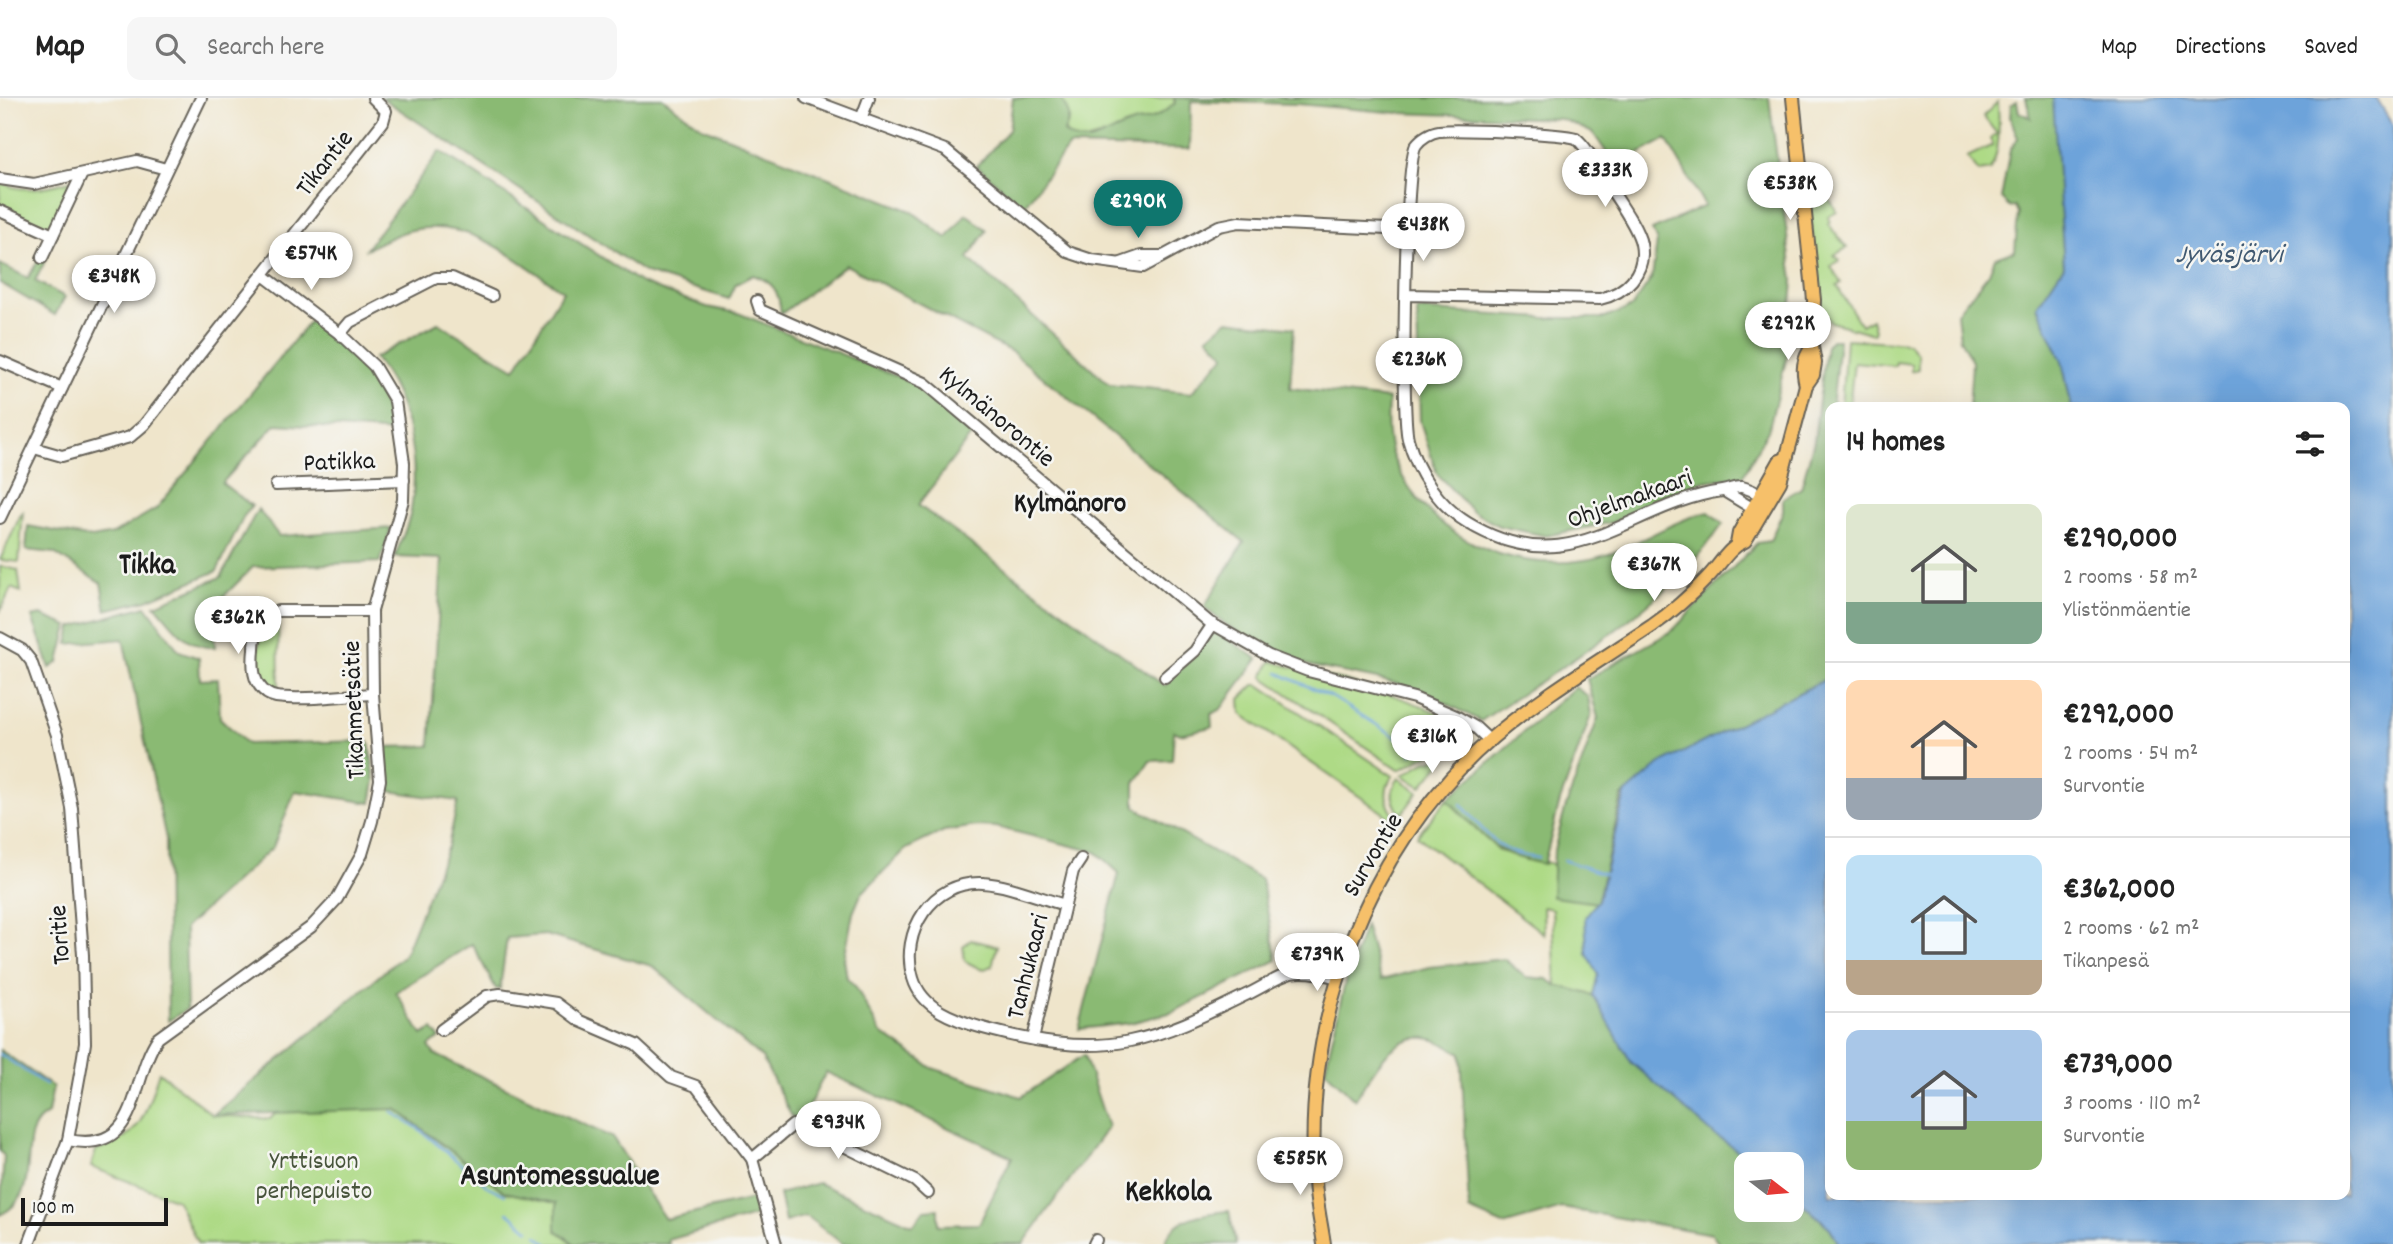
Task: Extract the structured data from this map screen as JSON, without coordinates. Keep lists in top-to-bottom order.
{
  "streets": {
    "main road": ["Survontie"],
    "street": [
      "Tikantie",
      "Kylmänorontie",
      "Patikka",
      "Ohjelmakaari",
      "Tikanmetsätie",
      "Toritie",
      "Tanhukaari"
    ]
  },
  "crossings": [
    ["Tikantie", "Tikanmetsätie"],
    ["Kylmänorontie", "Survontie"],
    ["Patikka", "Tikanmetsätie"],
    ["Ohjelmakaari", "Survontie"],
    ["Tikanmetsätie", "Toritie"],
    ["Survontie", "Tanhukaari"]
  ],
  "districts": [
    "Kylmänoro",
    "Tikka",
    "Asuntomessualue",
    "Kekkola"
  ],
  "water": ["Jyväsjärvi"],
  "parks": ["Yrttisuon perhepuisto"],
  "scale_bar": "100 m",
  "north": "right",
  "page": {
    "header": "Map",
    "search": "Search here",
    "nav": ["Map", "Directions", "Saved"],
    "price": [
      "€333K",
      "€538K",
      "€290K",
      "€438K",
      "€574K",
      "€348K",
      "€292K",
      "€236K",
      "€367K",
      "€362K",
      "€316K",
      "€739K",
      "€934K",
      "€585K"
    ],
    "heading": "14 homes",
    "list": [
      {
        "name": "€290,000",
        "note": "2 rooms · 58 m² · Ylistönmäentie"
      },
      {
        "name": "€292,000",
        "note": "2 rooms · 54 m² · Survontie"
      },
      {
        "name": "€362,000",
        "note": "2 rooms · 62 m² · Tikanpesä"
      },
      {
        "name": "€739,000",
        "note": "3 rooms · 110 m² · Survontie"
      }
    ],
    "scale": "100 m"
  }
}
